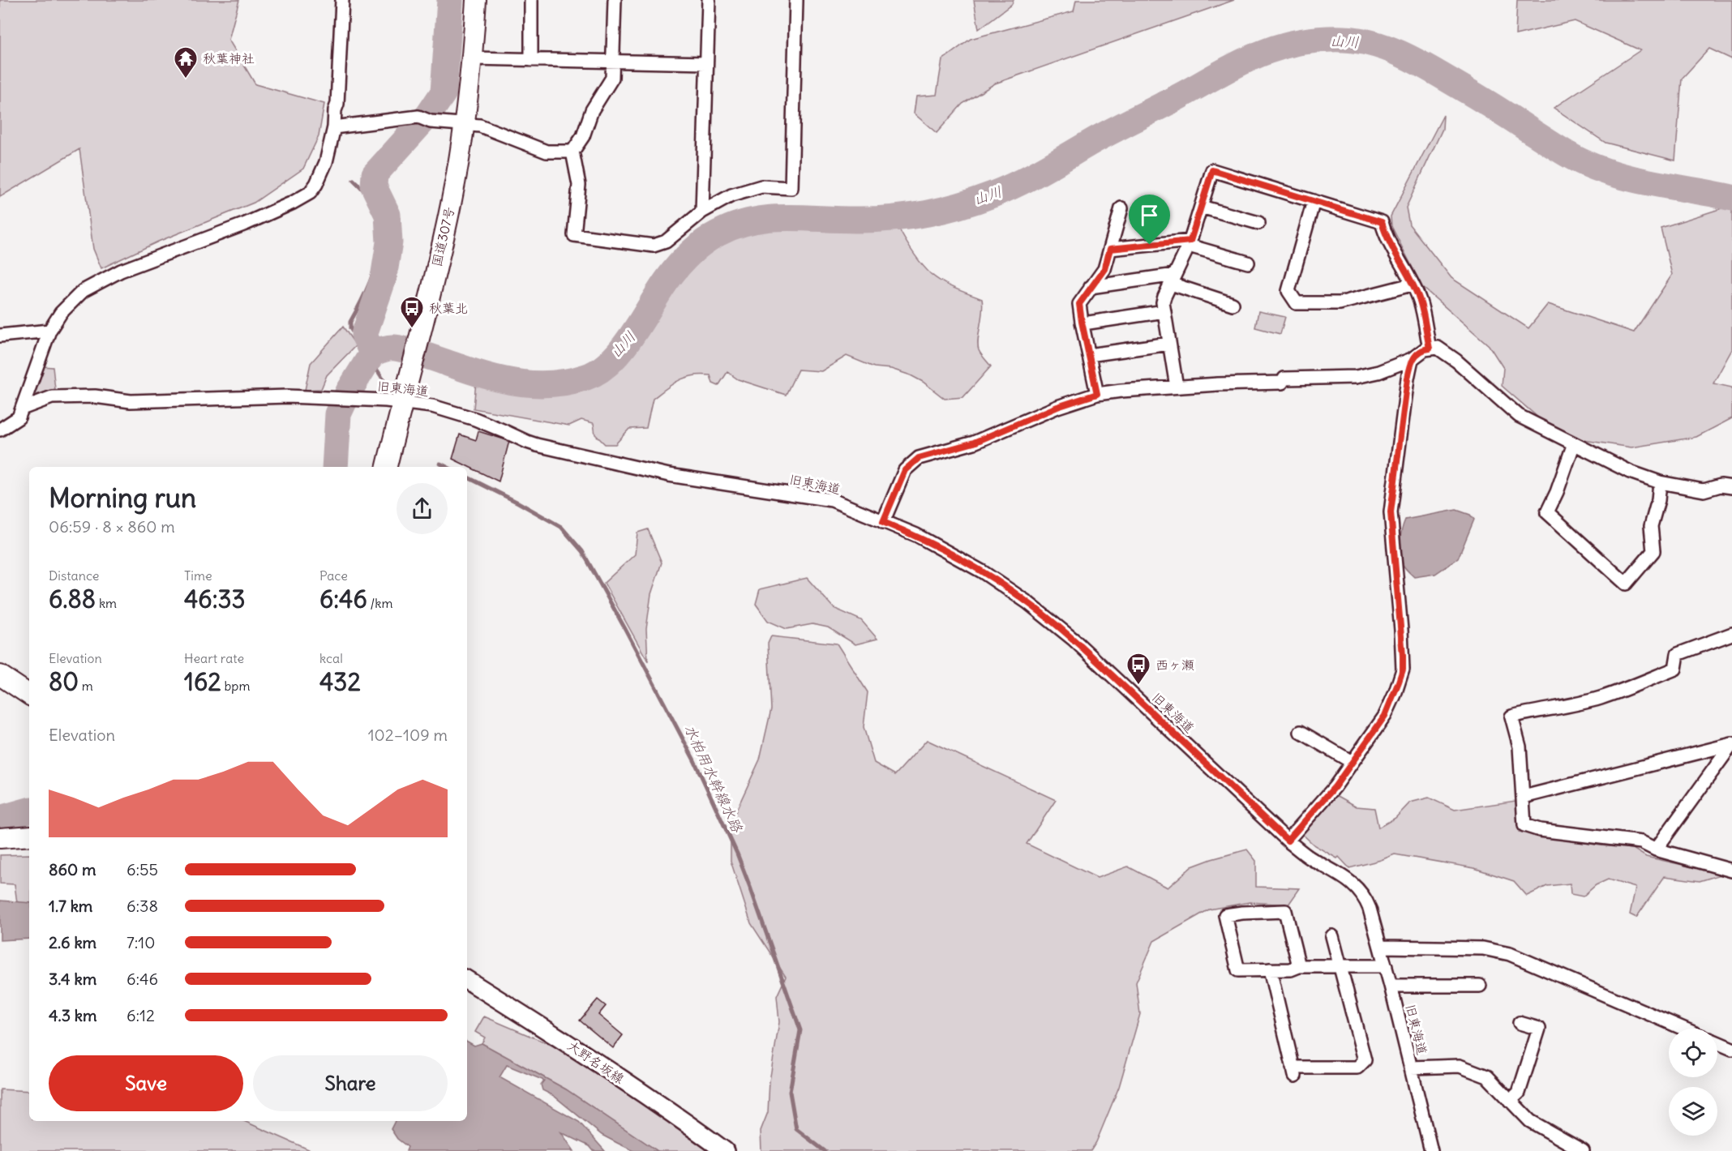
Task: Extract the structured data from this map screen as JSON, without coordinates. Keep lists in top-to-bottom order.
{
  "streets": {
    "highway": ["国道307号"],
    "main road": ["大野名坂線"],
    "street": ["旧東海道"]
  },
  "crossings": [
    ["国道307号", "旧東海道"]
  ],
  "water": ["山川", "水柏用水幹線水路"],
  "places": {
    "temple": ["秋葉神社"],
    "bus stop": ["秋葉北", "西ヶ瀬"]
  },
  "page": {
    "heading": ["Morning run", "06:59 · 8 × 860 m"],
    "stats": [
      ["Distance", "6.88 km"],
      ["Time", "46:33"],
      ["Pace", "6:46 /km"],
      ["Elevation", "80 m"],
      ["Heart rate", "162 bpm"],
      ["kcal", "432"]
    ],
    "chart": ["Elevation", "102–109 m"],
    "list": [
      {
        "name": "860 m",
        "note": "6:55"
      },
      {
        "name": "1.7 km",
        "note": "6:38"
      },
      {
        "name": "2.6 km",
        "note": "7:10"
      },
      {
        "name": "3.4 km",
        "note": "6:46"
      },
      {
        "name": "4.3 km",
        "note": "6:12"
      }
    ],
    "buttons": ["Save", "Share"]
  }
}
